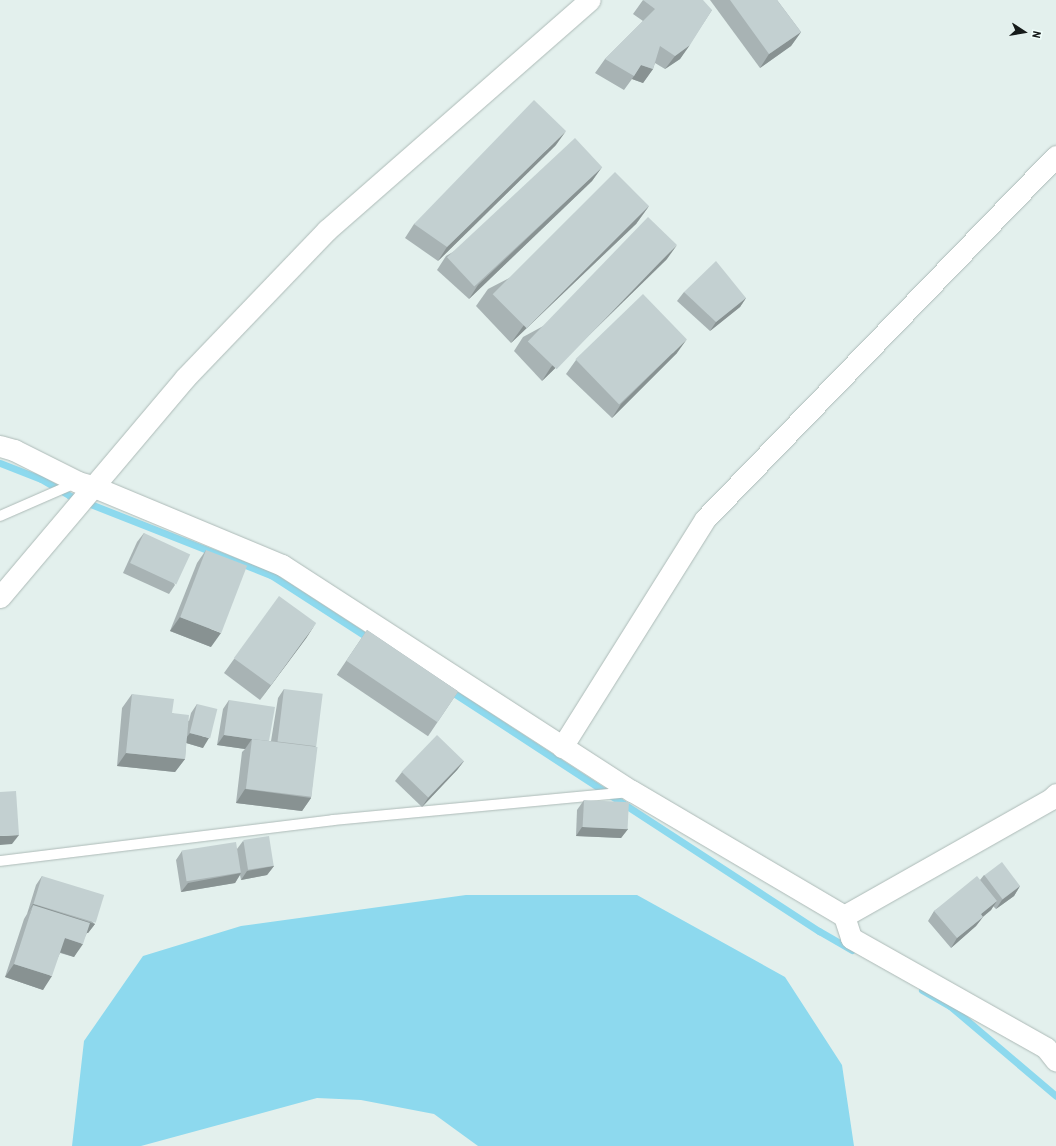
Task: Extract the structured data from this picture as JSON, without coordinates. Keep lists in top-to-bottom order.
{
  "north": "right"
}
